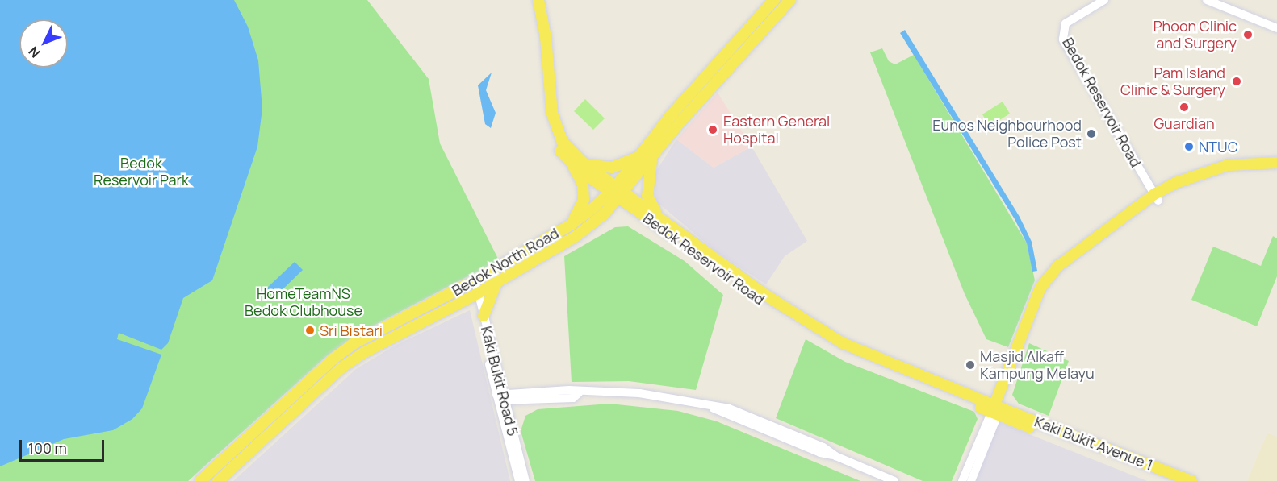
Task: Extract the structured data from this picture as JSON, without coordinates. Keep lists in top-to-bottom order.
{
  "streets": {
    "main road": ["Bedok Reservoir Road", "Bedok North Road", "Kaki Bukit Avenue 1"],
    "street": ["Kaki Bukit Road 5"]
  },
  "crossings": [
    ["Bedok Reservoir Road", "Bedok North Road"],
    ["Bedok Reservoir Road", "Kaki Bukit Avenue 1"],
    ["Bedok North Road", "Kaki Bukit Road 5"]
  ],
  "parks": ["Bedok Reservoir Park", "HomeTeamNS Bedok Clubhouse"],
  "places": [
    "Phoon Clinic and Surgery",
    "Pam Island Clinic & Surgery",
    "Guardian",
    "Eastern General Hospital",
    "Eunos Neighbourhood Police Post",
    "NTUC",
    "Sri Bistari",
    "Masjid Alkaff Kampung Melayu"
  ],
  "scale_bar": "100 m",
  "north": "bottom left"
}
